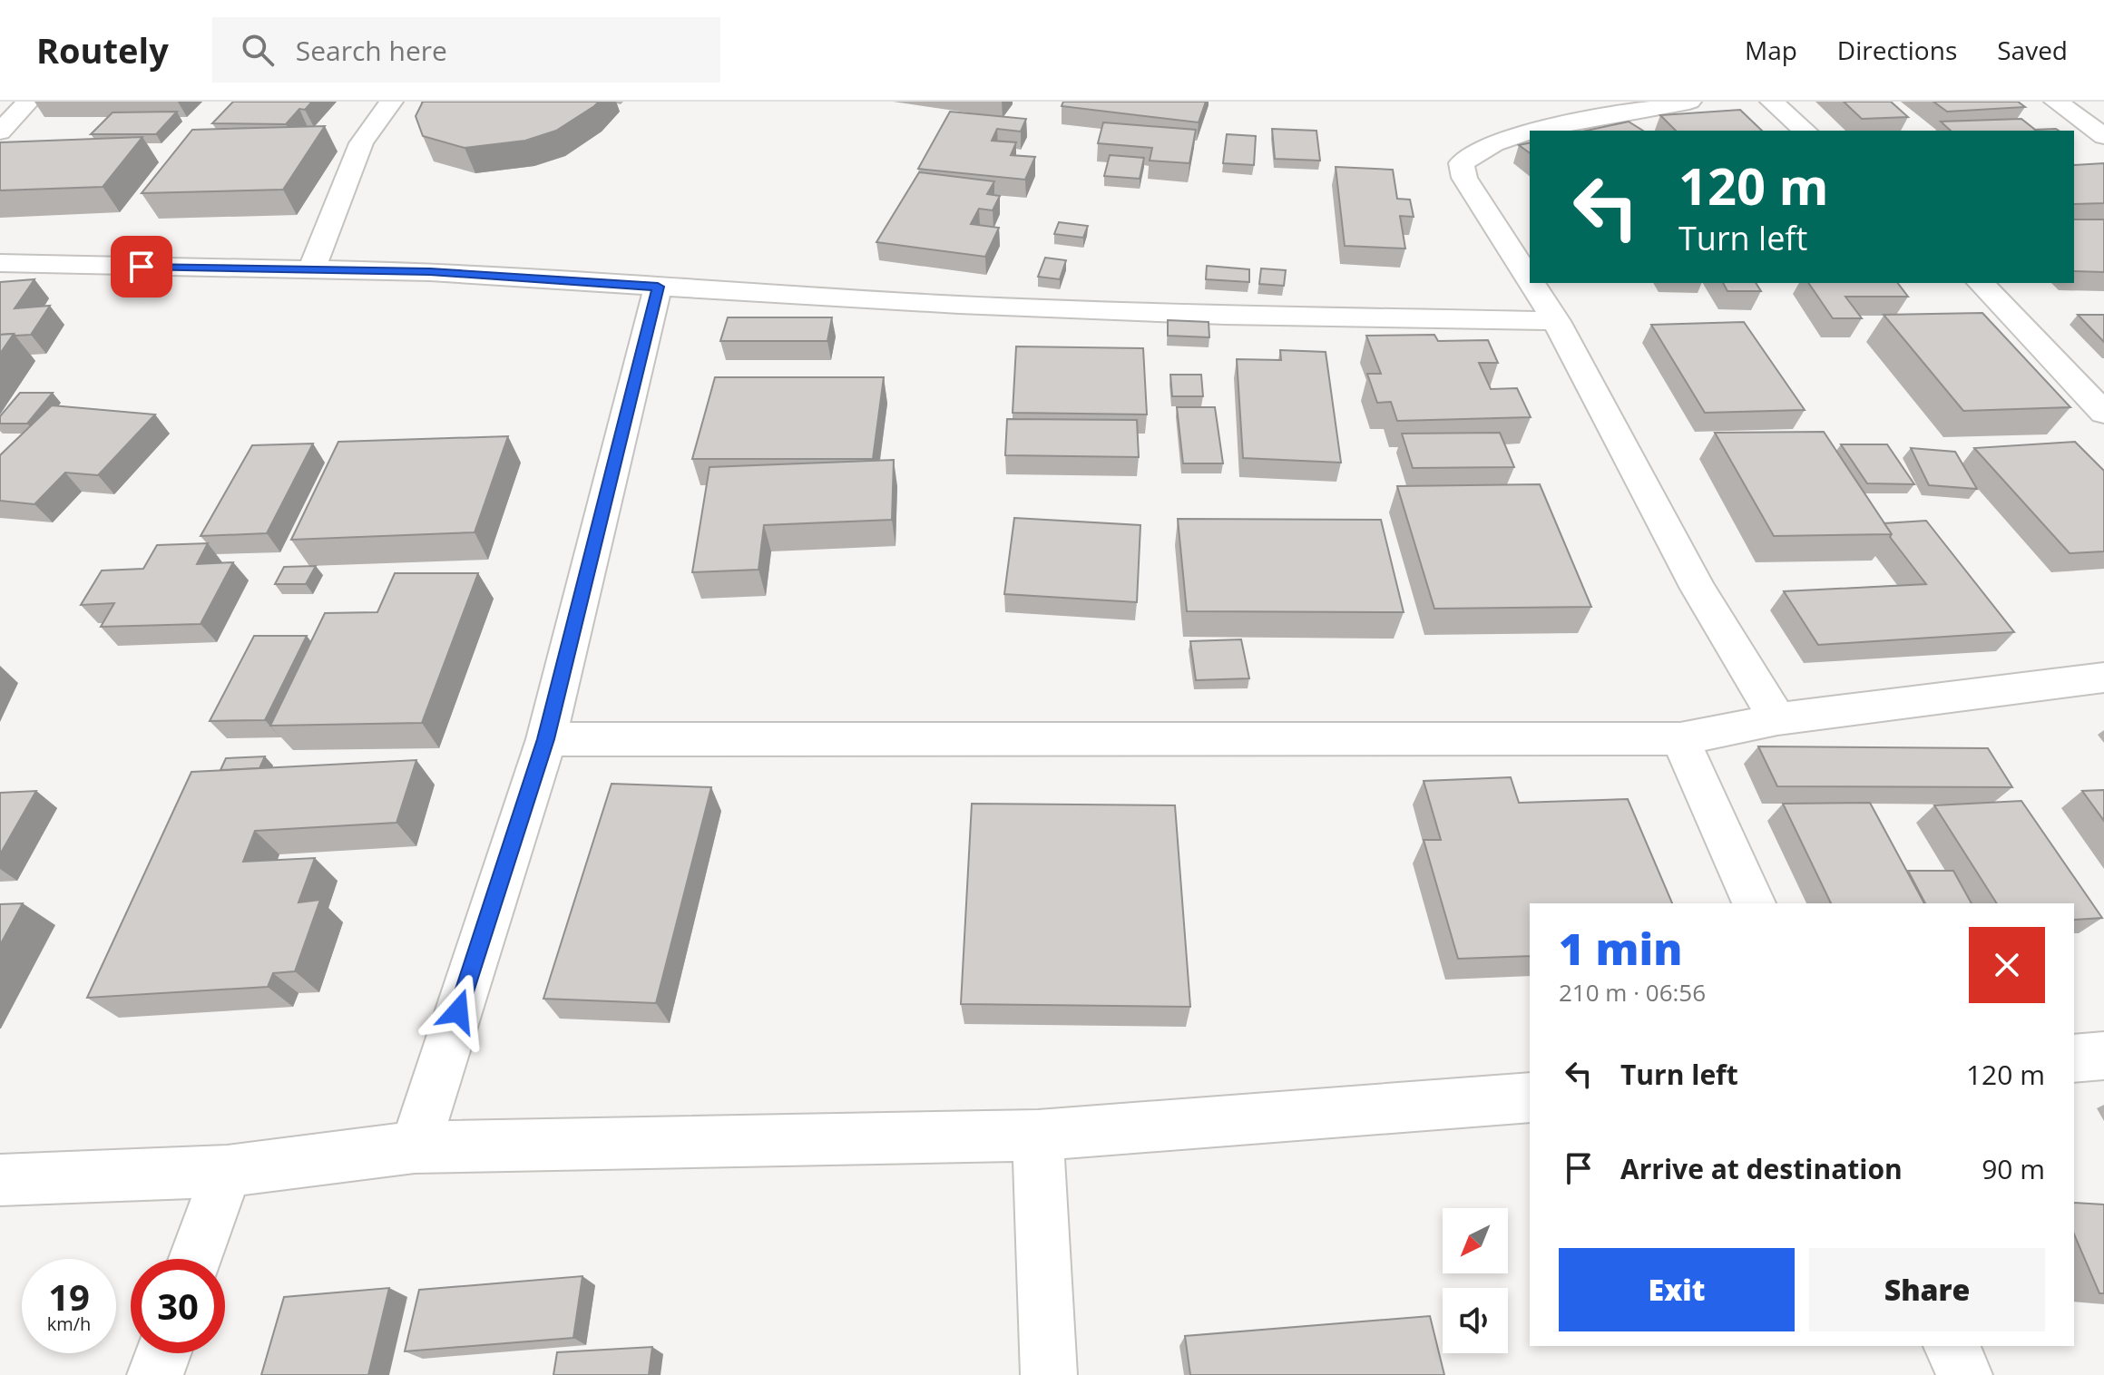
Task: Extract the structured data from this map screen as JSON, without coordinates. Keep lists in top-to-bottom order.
{
  "north": "bottom left",
  "page": {
    "header": "Routely",
    "search": "Search here",
    "nav": ["Map", "Directions", "Saved"],
    "turn": ["120 m", "Turn left"],
    "heading": ["1 min", "210 m · 06:56"],
    "list": [
      {
        "name": "Turn left",
        "value": "120 m"
      },
      {
        "name": "Arrive at destination",
        "value": "90 m"
      }
    ],
    "buttons": ["Exit", "Share"],
    "speed": "19 km/h",
    "limit": "30"
  }
}
